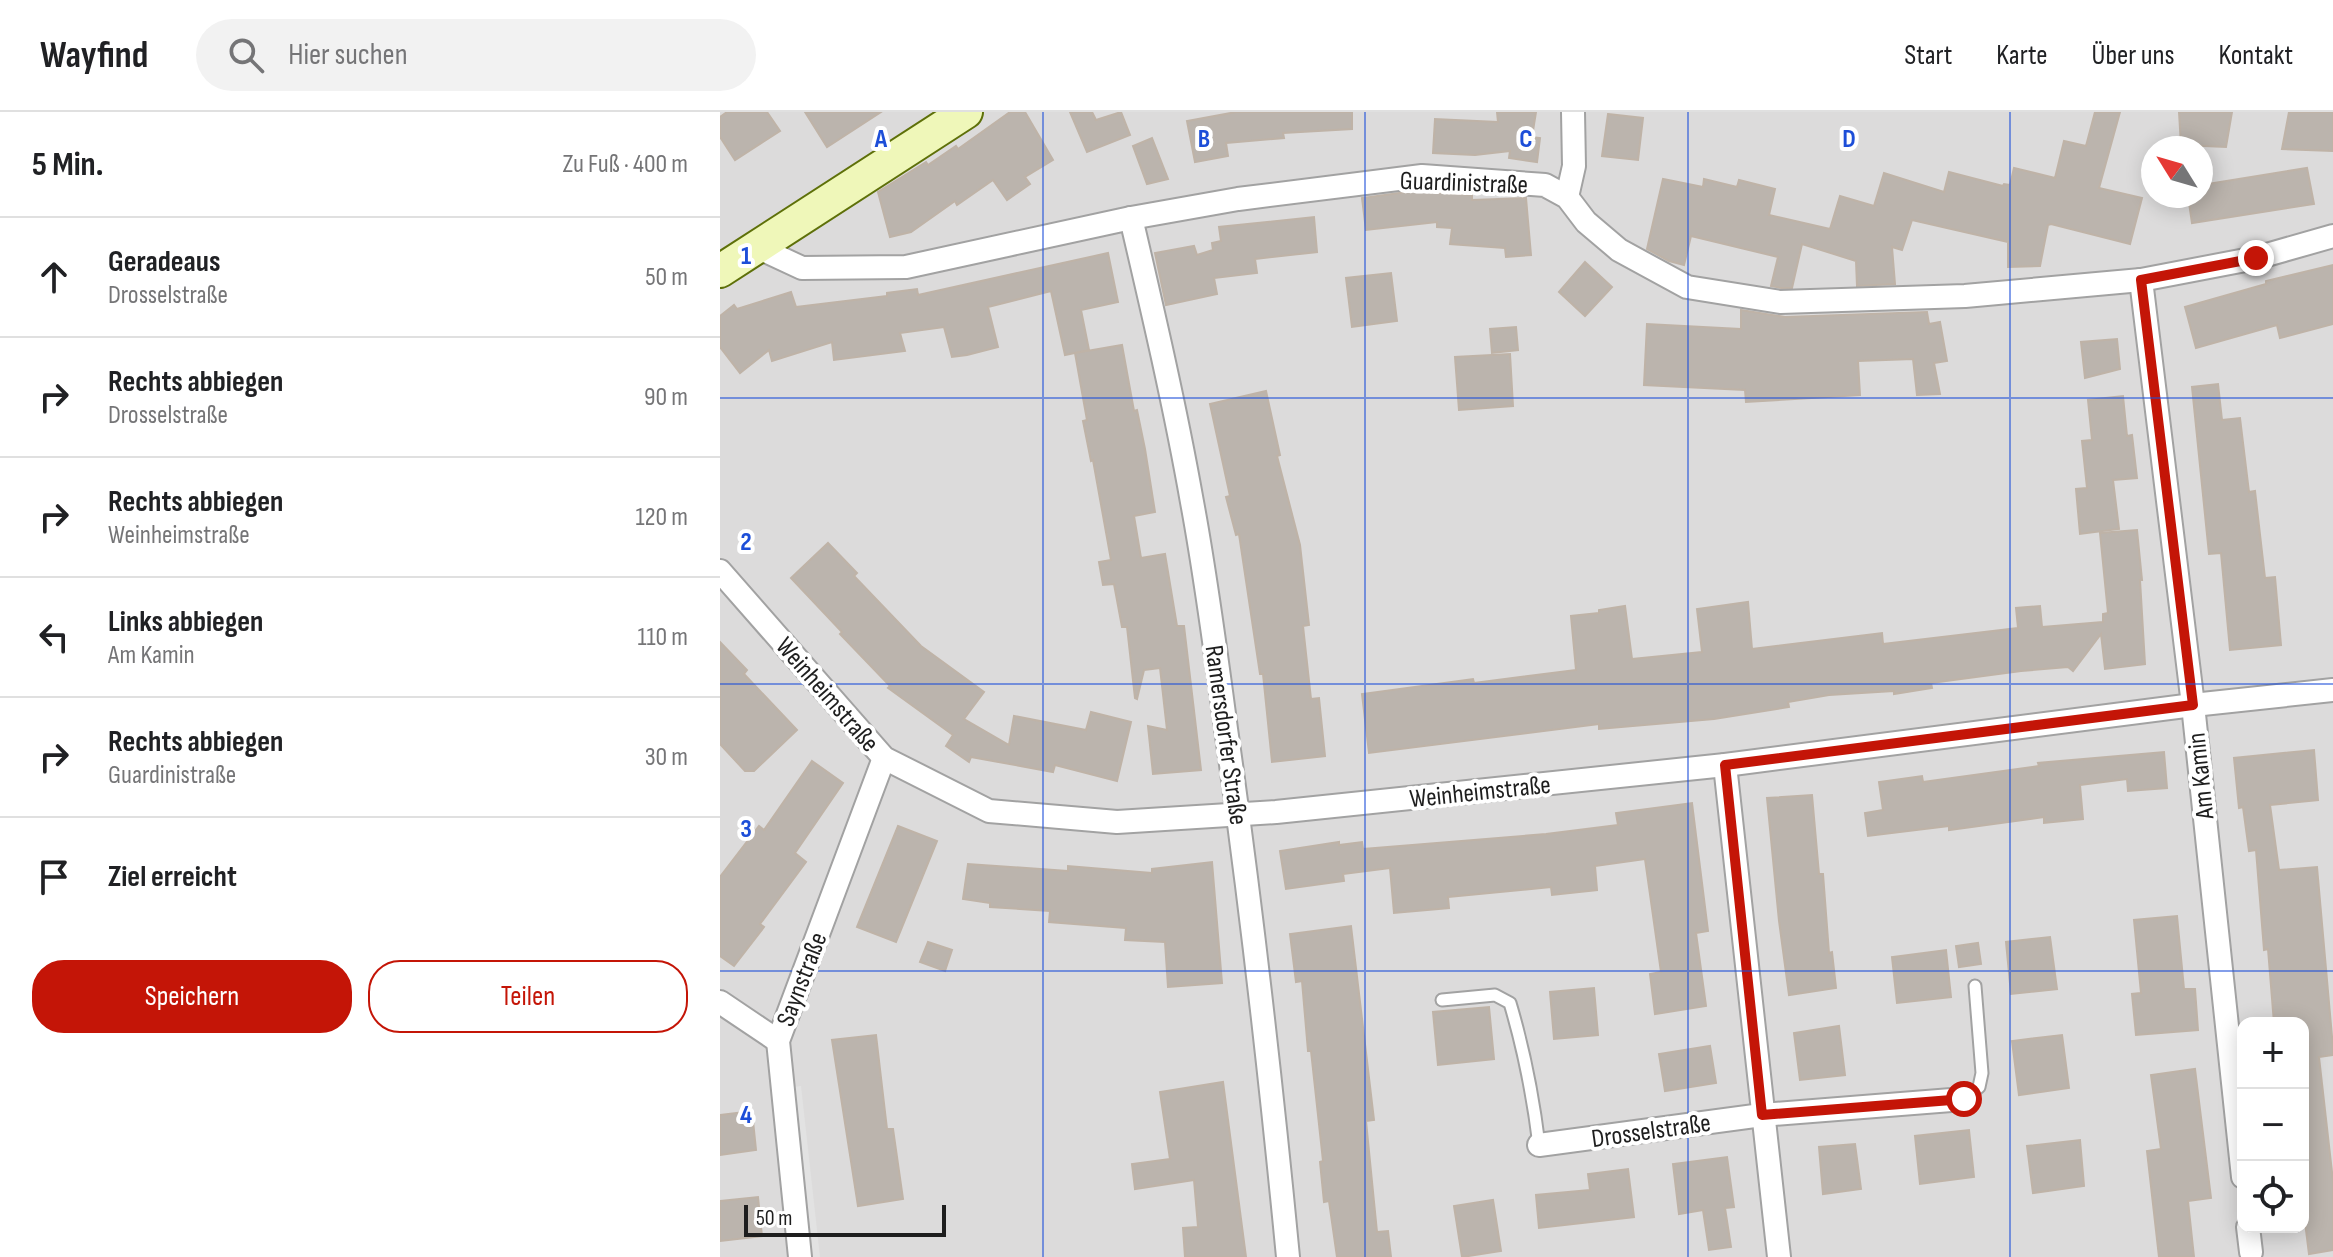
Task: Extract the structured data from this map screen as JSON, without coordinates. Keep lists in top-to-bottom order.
{
  "streets": {
    "street": [
      "Guardinistraße",
      "Weinheimstraße",
      "Ramersdorfer Straße",
      "Am Kamin",
      "Saynstraße",
      "Drosselstraße"
    ]
  },
  "crossings": [
    ["Guardinistraße", "Ramersdorfer Straße"],
    ["Weinheimstraße", "Ramersdorfer Straße"],
    ["Weinheimstraße", "Am Kamin"],
    ["Weinheimstraße", "Saynstraße"]
  ],
  "scale_bar": "50 m",
  "north": "top left",
  "page": {
    "header": "Wayfind",
    "search": "Hier suchen",
    "nav": [
      "Start",
      "Karte",
      "Über uns",
      "Kontakt"
    ],
    "heading": ["5 Min.", "Zu Fuß · 400 m"],
    "list": [
      ["Geradeaus", "Drosselstraße", "50 m"],
      ["Rechts abbiegen", "Drosselstraße", "90 m"],
      ["Rechts abbiegen", "Weinheimstraße", "120 m"],
      ["Links abbiegen", "Am Kamin", "110 m"],
      ["Rechts abbiegen", "Guardinistraße", "30 m"],
      "Ziel erreicht"
    ],
    "buttons": ["Speichern", "Teilen"],
    "map_buttons": ["+", "−"],
    "scale": "50 m"
  },
  "grid": {
    "columns": [
      "A",
      "B",
      "C",
      "D"
    ],
    "rows": [
      "1",
      "2",
      "3",
      "4"
    ]
  }
}
